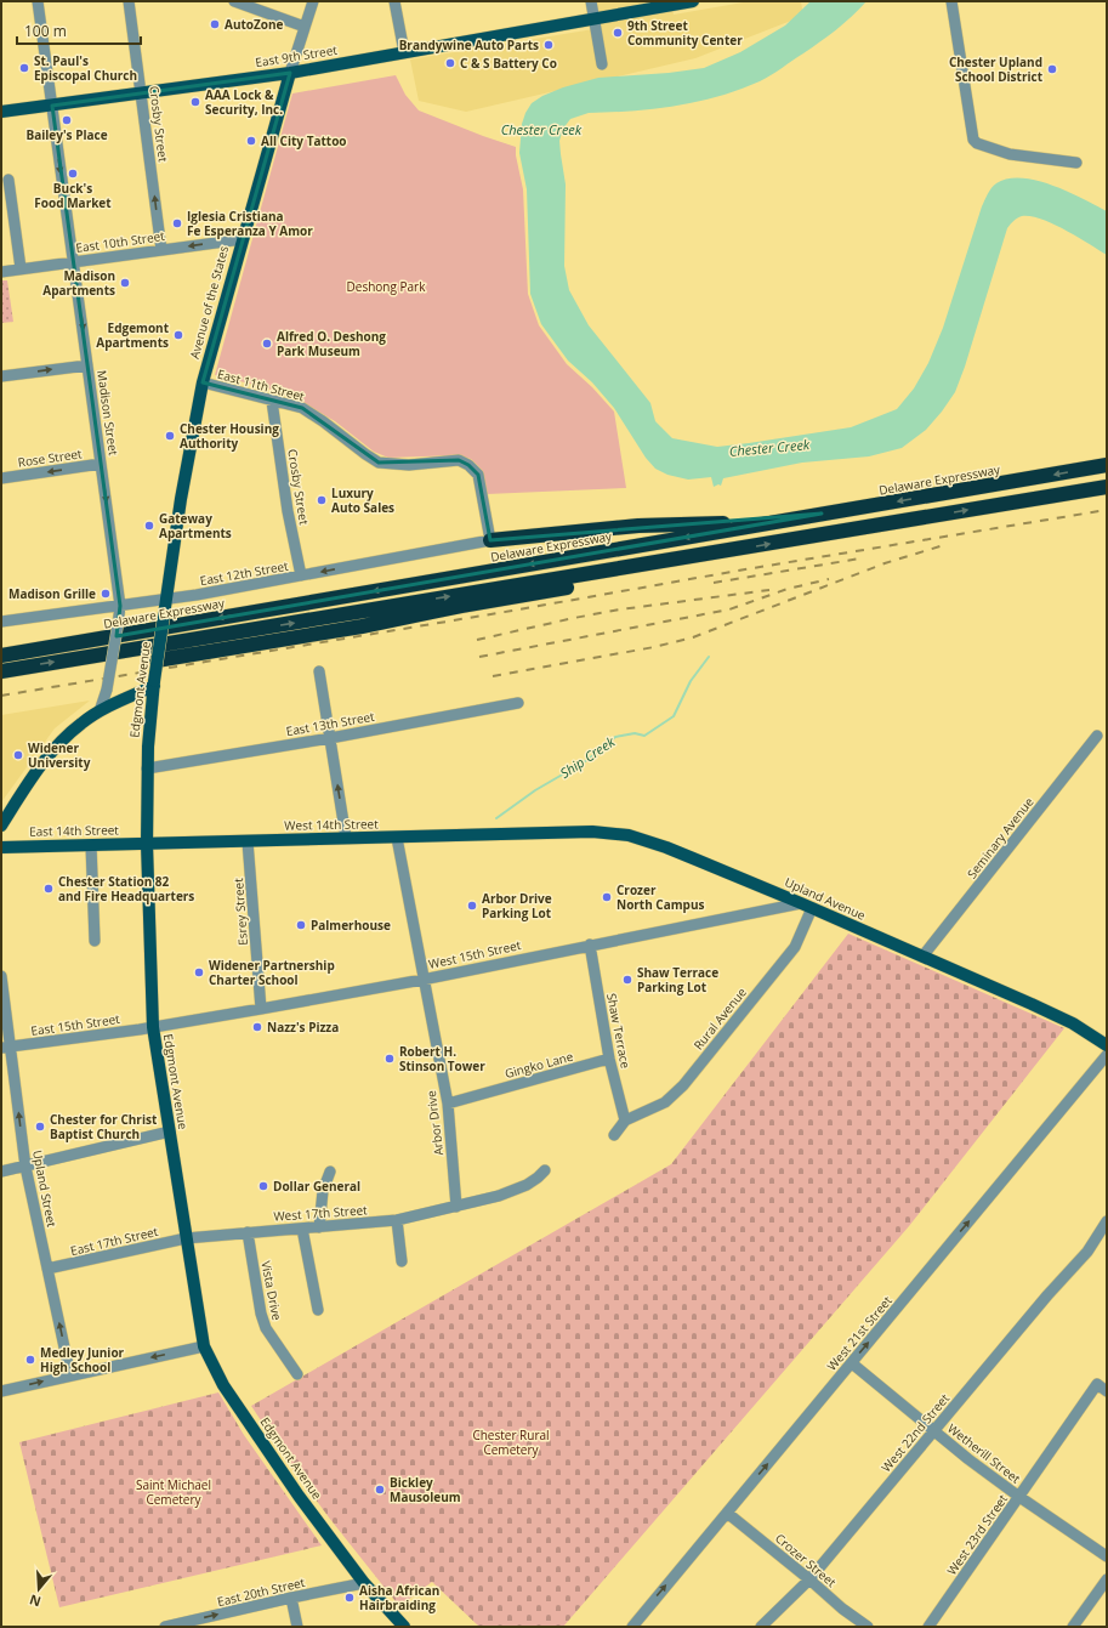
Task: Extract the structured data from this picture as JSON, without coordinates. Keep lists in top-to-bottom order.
{
  "streets": {
    "highway": ["Delaware Expressway"],
    "main road": [
      "East 9th Street",
      "Avenue of the States",
      "Edgmont Avenue",
      "West 14th Street",
      "East 14th Street",
      "Upland Avenue"
    ],
    "street": [
      "Crosby Street",
      "East 10th Street",
      "East 11th Street",
      "Madison Street",
      "Rose Street",
      "East 12th Street",
      "East 13th Street",
      "Seminary Avenue",
      "Esrey Street",
      "West 15th Street",
      "Rural Avenue",
      "East 15th Street",
      "Shaw Terrace",
      "Gingko Lane",
      "Arbor Drive",
      "Upland Street",
      "West 17th Street",
      "East 17th Street",
      "Vista Drive",
      "West 21st Street",
      "West 22nd Street",
      "Wetherill Street",
      "West 23rd Street",
      "Crozer Street",
      "East 20th Street"
    ]
  },
  "crossings": [
    ["East 9th Street", "Crosby Street"],
    ["East 9th Street", "Avenue of the States"],
    ["East 9th Street", "Madison Street"],
    ["Crosby Street", "East 10th Street"],
    ["Crosby Street", "East 11th Street"],
    ["Crosby Street", "East 12th Street"],
    ["East 10th Street", "Avenue of the States"],
    ["East 10th Street", "Madison Street"],
    ["Avenue of the States", "East 11th Street"],
    ["Avenue of the States", "Edgmont Avenue"],
    ["East 11th Street", "East 12th Street"],
    ["Madison Street", "Rose Street"],
    ["Madison Street", "East 12th Street"],
    ["East 12th Street", "Edgmont Avenue"],
    ["Edgmont Avenue", "East 13th Street"],
    ["Edgmont Avenue", "West 14th Street"],
    ["Edgmont Avenue", "East 14th Street"],
    ["Edgmont Avenue", "West 15th Street"],
    ["Edgmont Avenue", "East 15th Street"],
    ["Edgmont Avenue", "West 17th Street"],
    ["Edgmont Avenue", "East 17th Street"],
    ["Edgmont Avenue", "East 20th Street"],
    ["West 14th Street", "East 14th Street"],
    ["West 14th Street", "Upland Avenue"],
    ["West 14th Street", "Esrey Street"],
    ["West 14th Street", "Arbor Drive"],
    ["Seminary Avenue", "Upland Avenue"],
    ["Upland Avenue", "West 15th Street"],
    ["Upland Avenue", "Rural Avenue"],
    ["Esrey Street", "West 15th Street"],
    ["West 15th Street", "Rural Avenue"],
    ["West 15th Street", "East 15th Street"],
    ["West 15th Street", "Shaw Terrace"],
    ["West 15th Street", "Arbor Drive"],
    ["Rural Avenue", "Shaw Terrace"],
    ["East 15th Street", "Upland Street"],
    ["Shaw Terrace", "Gingko Lane"],
    ["Gingko Lane", "Arbor Drive"],
    ["Arbor Drive", "West 17th Street"],
    ["Upland Street", "East 17th Street"],
    ["West 17th Street", "East 17th Street"],
    ["West 17th Street", "Vista Drive"],
    ["West 21st Street", "Wetherill Street"],
    ["West 21st Street", "Crozer Street"],
    ["West 22nd Street", "Wetherill Street"],
    ["West 22nd Street", "Crozer Street"],
    ["Wetherill Street", "West 23rd Street"]
  ],
  "one_way": [
    "Crosby Street",
    "Madison Street",
    "Rose Street",
    "East 12th Street",
    "Upland Street",
    "West 21st Street",
    "East 20th Street"
  ],
  "water": ["Chester Creek", "Ship Creek"],
  "parks": ["Deshong Park", "Chester Rural Cemetery", "Saint Michael Cemetery"],
  "places": [
    "AutoZone",
    "9th Street Community Center",
    "Brandywine Auto Parts",
    "C & S Battery Co",
    "St. Paul's Episcopal Church",
    "Chester Upland School District",
    "AAA Lock & Security, Inc.",
    "Bailey's Place",
    "All City Tattoo",
    "Buck's Food Market",
    "Iglesia Cristiana Fe Esperanza Y Amor",
    "Madison Apartments",
    "Edgemont Apartments",
    "Alfred O. Deshong Park Museum",
    "Chester Housing Authority",
    "Luxury Auto Sales",
    "Gateway Apartments",
    "Madison Grille",
    "Widener University",
    "Chester Station 82 and Fire Headquarters",
    "Crozer North Campus",
    "Arbor Drive Parking Lot",
    "Palmerhouse",
    "Widener Partnership Charter School",
    "Shaw Terrace Parking Lot",
    "Nazz's Pizza",
    "Robert H. Stinson Tower",
    "Chester for Christ Baptist Church",
    "Dollar General",
    "Medley Junior High School",
    "Bickley Mausoleum",
    "Aisha African Hairbraiding"
  ],
  "scale_bar": "100 m",
  "north": "bottom"
}
